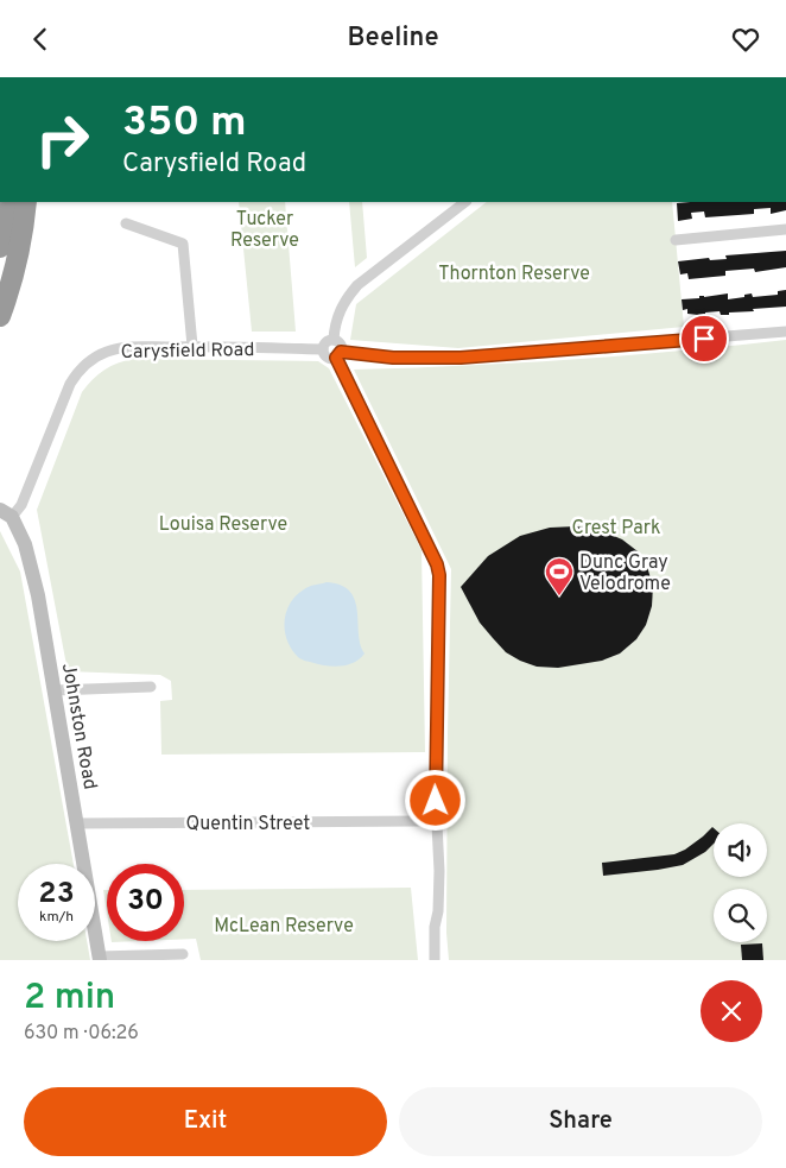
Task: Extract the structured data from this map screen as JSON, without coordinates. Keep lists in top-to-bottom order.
{
  "streets": {
    "street": ["Carysfield Road", "Johnston Road", "Quentin Street"]
  },
  "crossings": [
    ["Carysfield Road", "Johnston Road"],
    ["Johnston Road", "Quentin Street"]
  ],
  "parks": [
    "Tucker Reserve",
    "Thornton Reserve",
    "Louisa Reserve",
    "Crest Park",
    "McLean Reserve"
  ],
  "places": {
    "sports": ["Dunc Gray Velodrome"]
  },
  "page": {
    "header": "Beeline",
    "turn": ["350 m", "Carysfield Road"],
    "speed": "23 km/h",
    "limit": "30",
    "heading": ["2 min", "630 m · 06:26"],
    "buttons": ["Exit", "Share"]
  }
}
